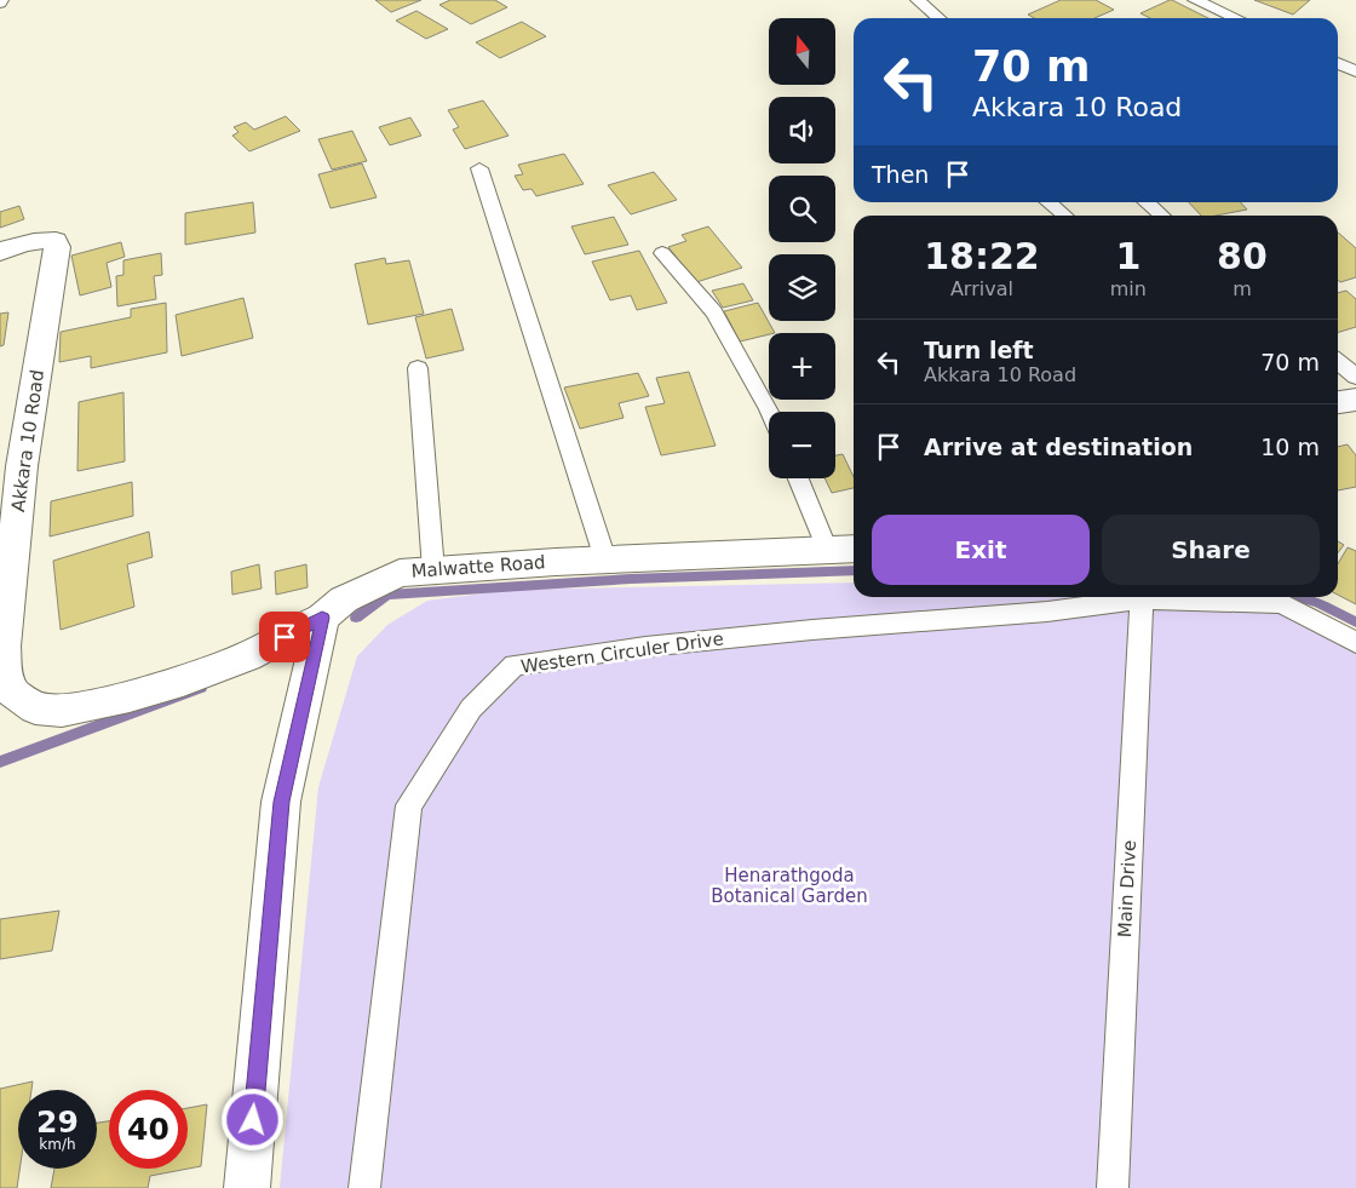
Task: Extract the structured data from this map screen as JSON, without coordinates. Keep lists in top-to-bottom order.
{
  "streets": {
    "street": ["Akkara 10 Road", "Malwatte Road"],
    "lane": ["Western Circuler Drive", "Main Drive"]
  },
  "crossings": [
    ["Akkara 10 Road", "Malwatte Road"]
  ],
  "parks": ["Henarathgoda Botanical Garden"],
  "north": "top",
  "page": {
    "map_buttons": ["+", "−"],
    "turn": ["70 m", "Akkara 10 Road"],
    "then": "Then",
    "eta": [
      "18:22",
      "Arrival",
      "1",
      "min",
      "80",
      "m"
    ],
    "list": [
      {
        "name": "Turn left",
        "note": "Akkara 10 Road",
        "value": "70 m"
      },
      {
        "name": "Arrive at destination",
        "value": "10 m"
      }
    ],
    "buttons": ["Exit", "Share"],
    "speed": "29 km/h",
    "limit": "40"
  }
}
